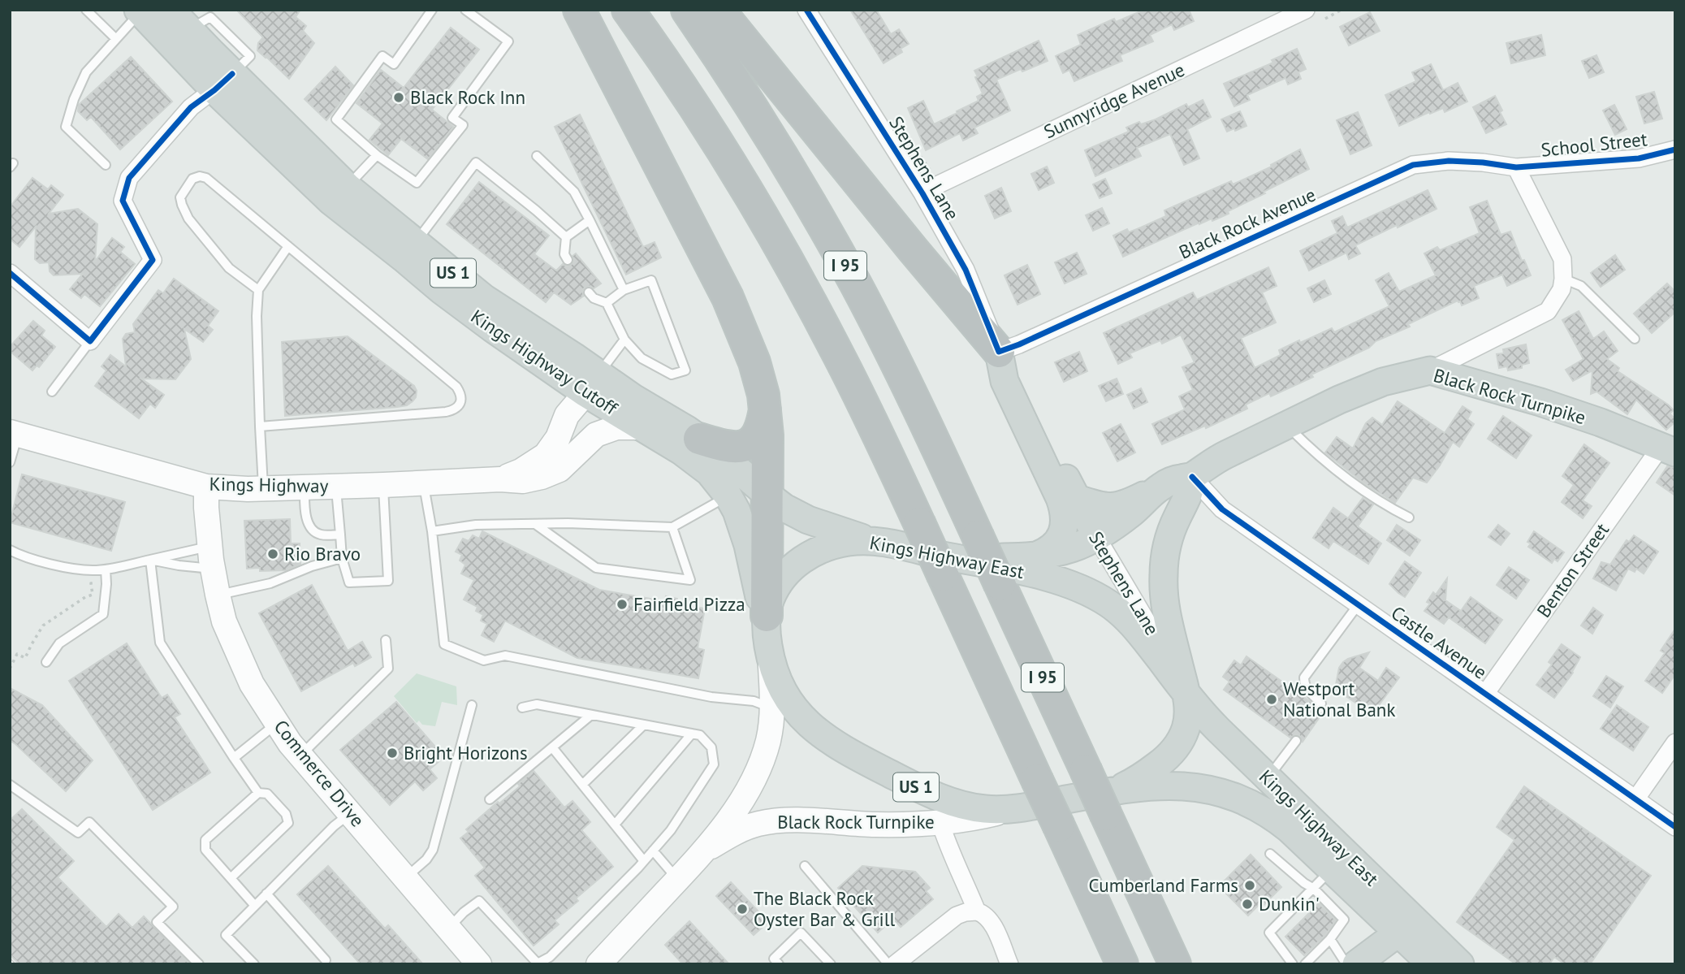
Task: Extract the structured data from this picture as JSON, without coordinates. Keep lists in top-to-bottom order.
{
  "streets": {
    "highway": ["I 95"],
    "main road": [
      "Stephens Lane",
      "US 1",
      "Kings Highway Cutoff",
      "Black Rock Turnpike",
      "Kings Highway",
      "Kings Highway East",
      "Commerce Drive"
    ],
    "street": [
      "Sunnyridge Avenue",
      "School Street",
      "Black Rock Avenue",
      "Benton Street",
      "Castle Avenue"
    ]
  },
  "crossings": [
    ["Sunnyridge Avenue", "Stephens Lane"],
    ["School Street", "Black Rock Avenue"],
    ["Stephens Lane", "Black Rock Avenue"],
    ["Stephens Lane", "Black Rock Turnpike"],
    ["Stephens Lane", "Kings Highway East"],
    ["I 95", "Black Rock Turnpike"],
    ["I 95", "Kings Highway East"],
    ["Kings Highway Cutoff", "Black Rock Turnpike"],
    ["Kings Highway Cutoff", "Kings Highway"],
    ["Kings Highway Cutoff", "Kings Highway East"],
    ["Black Rock Turnpike", "Kings Highway East"],
    ["Black Rock Turnpike", "Benton Street"],
    ["Black Rock Turnpike", "Castle Avenue"],
    ["Kings Highway", "Commerce Drive"],
    ["Benton Street", "Castle Avenue"]
  ],
  "places": [
    "Black Rock Inn",
    "Rio Bravo",
    "Fairfield Pizza",
    "Westport National Bank",
    "Bright Horizons",
    "Cumberland Farms",
    "Dunkin'",
    "The Black Rock Oyster Bar & Grill"
  ]
}
